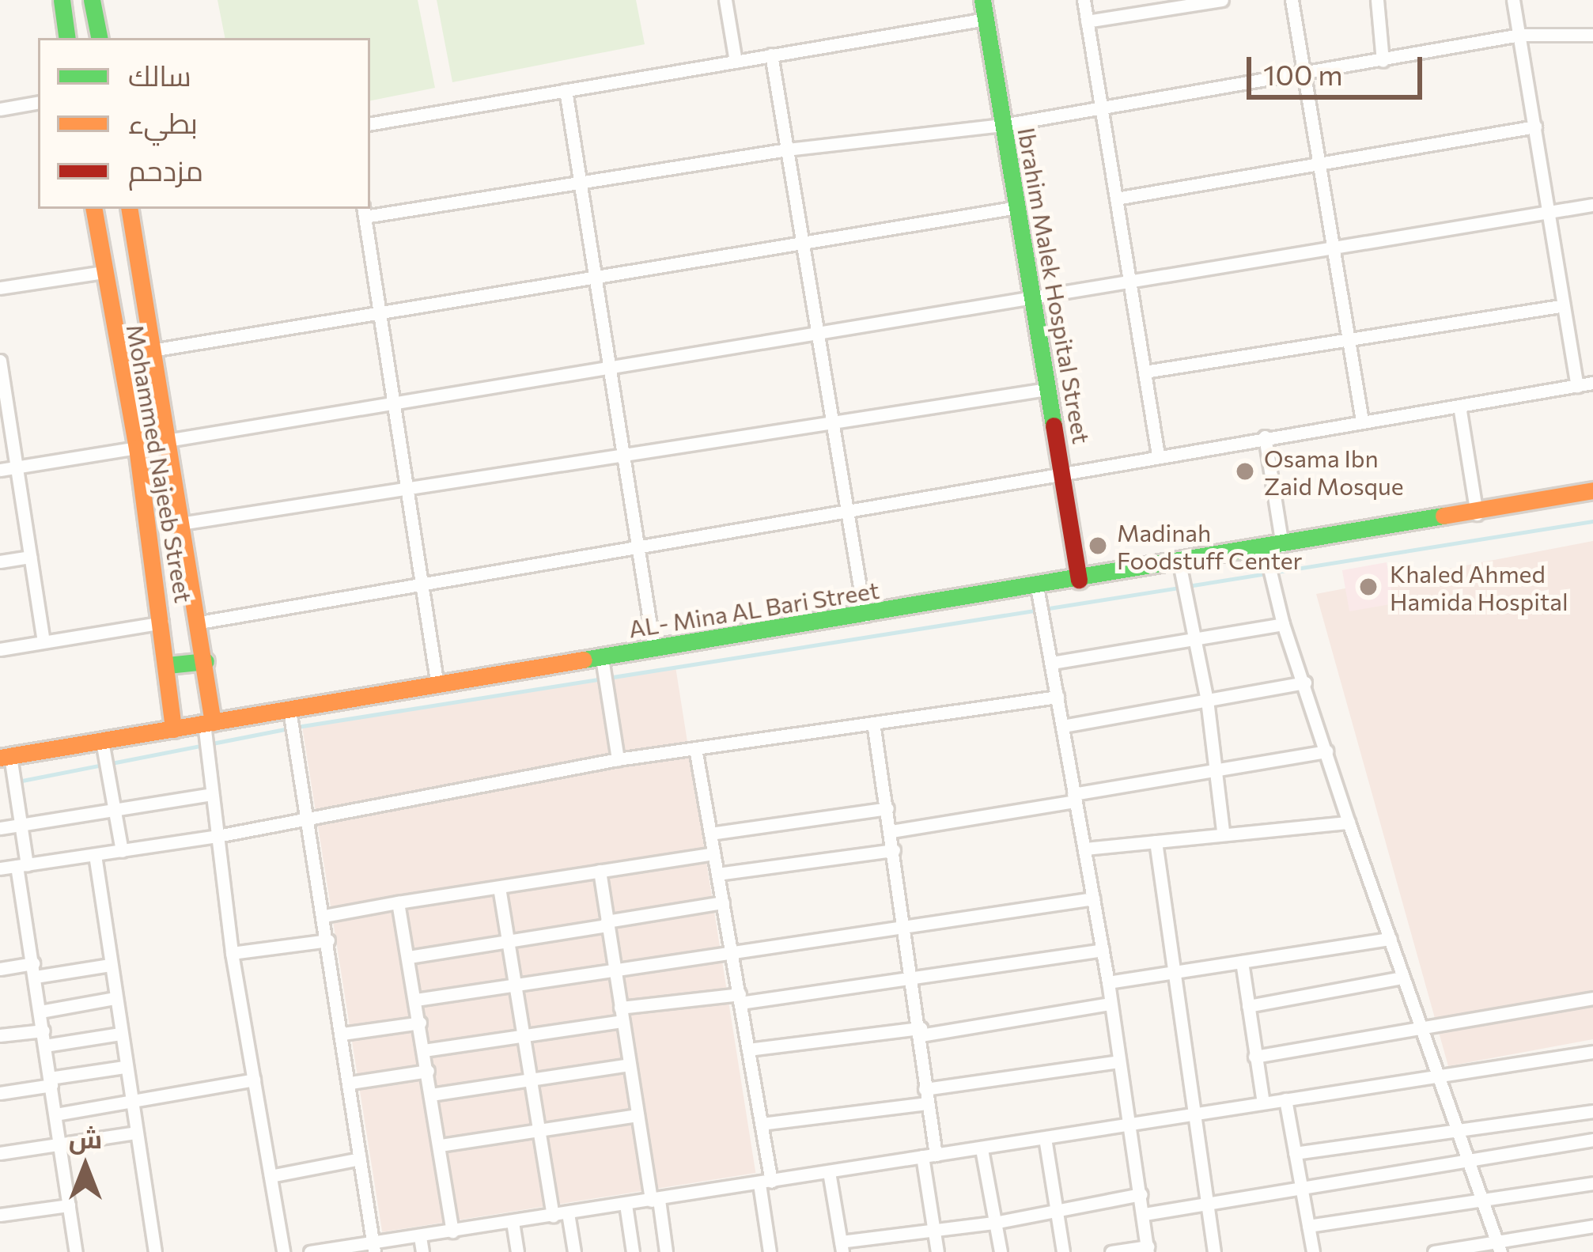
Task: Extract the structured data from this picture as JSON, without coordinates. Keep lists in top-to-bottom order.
{
  "streets": {
    "main road": ["Ibrahim Malek Hospital Street", "Mohammed Najeeb Street", "AL- Mina AL Bari Street"]
  },
  "crossings": [
    ["Ibrahim Malek Hospital Street", "AL- Mina AL Bari Street"],
    ["Mohammed Najeeb Street", "AL- Mina AL Bari Street"]
  ],
  "places": ["Osama Ibn Zaid Mosque", "Madinah Foodstuff Center", "Khaled Ahmed Hamida Hospital"],
  "legend": ["سالك", "بطيء", "مزدحم"],
  "scale_bar": "100 m",
  "north": "top"
}
